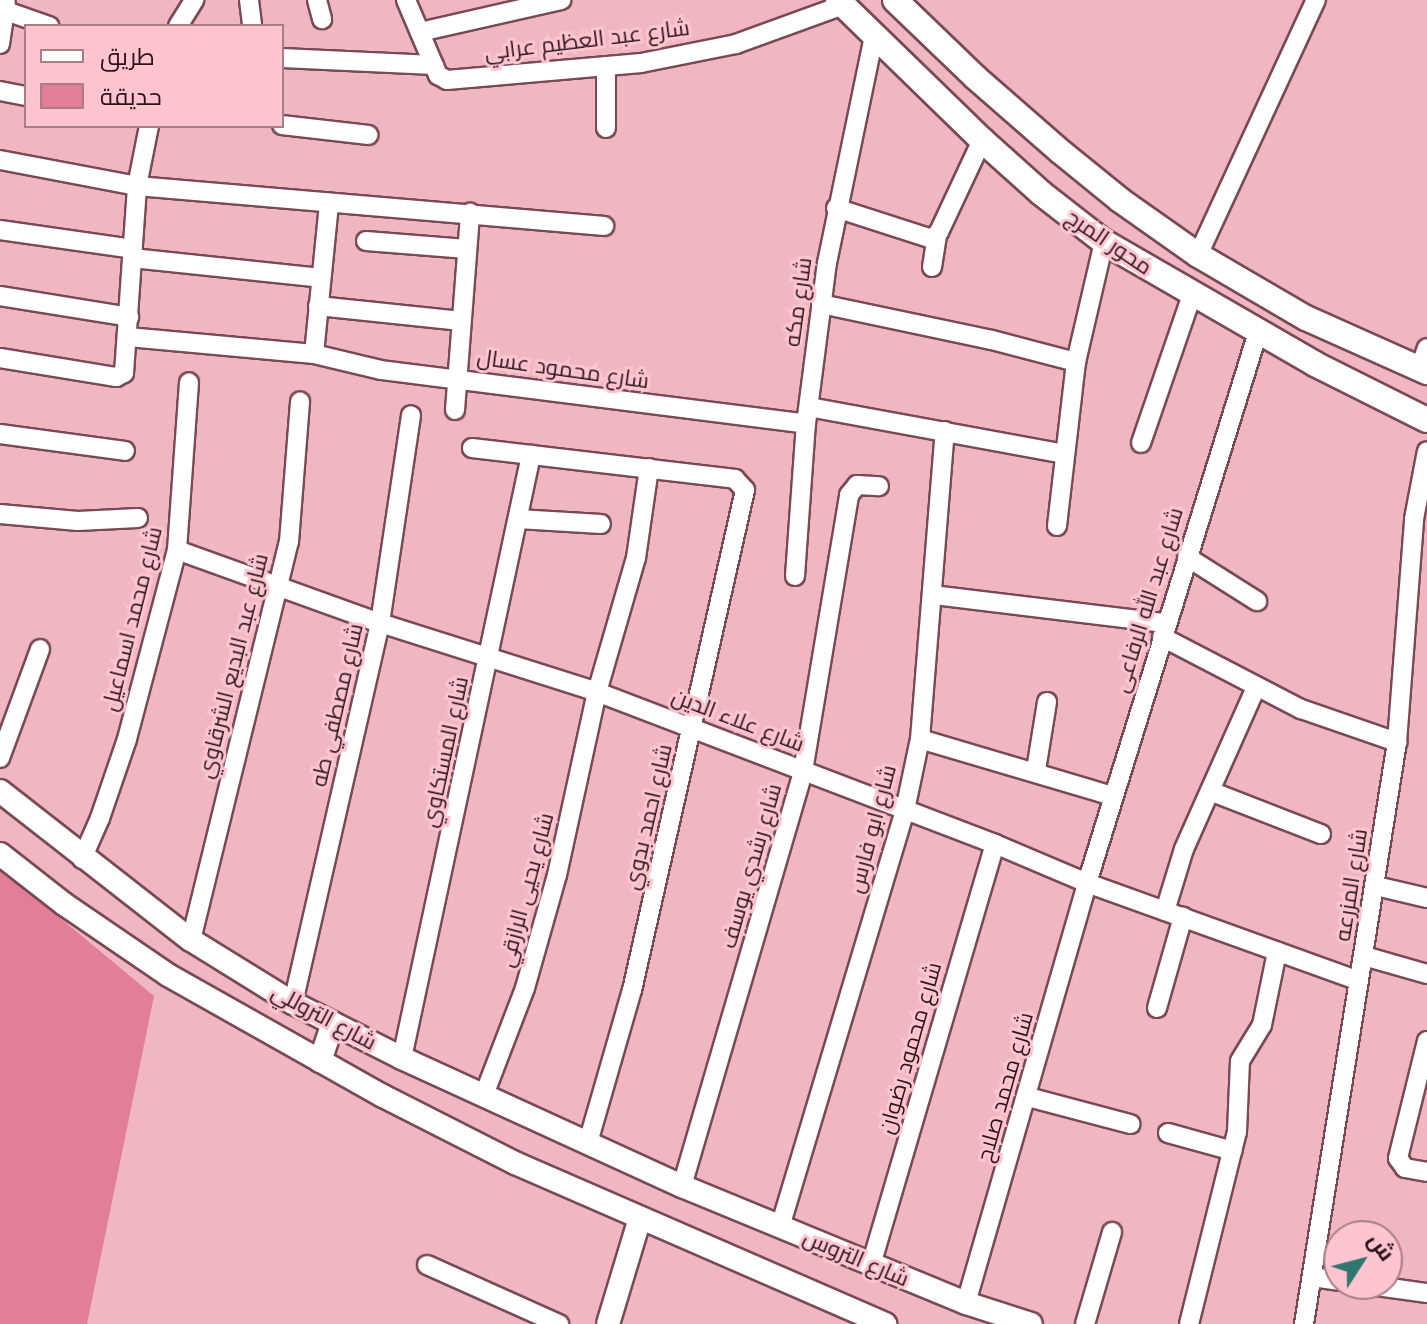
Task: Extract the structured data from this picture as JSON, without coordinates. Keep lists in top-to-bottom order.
{
  "streets": {
    "main road": ["محور المرج"],
    "street": [
      "شارع عبد العظيم عرابي",
      "شارع مكه",
      "شارع محمود عسال",
      "شارع عبد الله الرفاعى",
      "شارع محمد اسماعيل",
      "شارع عبد البديع الشرقاوي",
      "شارع مصطفي طه",
      "شارع علاء الدين",
      "شارع المستكاوي",
      "شارع احمد بدوي",
      "شارع ابو فارس",
      "شارع رشدي يوسف",
      "شارع المزرعه",
      "شارع يحيى الرازقي",
      "شارع التروللي",
      "شارع محمود رضوان",
      "شارع محمد صلاح",
      "شارع التروس"
    ]
  },
  "crossings": [
    ["شارع عبد العظيم عرابي", "محور المرج"],
    ["محور المرج", "شارع مكه"],
    ["محور المرج", "شارع عبد الله الرفاعى"],
    ["شارع مكه", "شارع محمود عسال"],
    ["شارع محمود عسال", "شارع ابو فارس"],
    ["شارع عبد الله الرفاعى", "شارع علاء الدين"],
    ["شارع عبد الله الرفاعى", "شارع محمد صلاح"],
    ["شارع محمد اسماعيل", "شارع علاء الدين"],
    ["شارع محمد اسماعيل", "شارع التروللي"],
    ["شارع عبد البديع الشرقاوي", "شارع علاء الدين"],
    ["شارع عبد البديع الشرقاوي", "شارع التروللي"],
    ["شارع مصطفي طه", "شارع علاء الدين"],
    ["شارع مصطفي طه", "شارع التروللي"],
    ["شارع علاء الدين", "شارع المستكاوي"],
    ["شارع علاء الدين", "شارع احمد بدوي"],
    ["شارع علاء الدين", "شارع ابو فارس"],
    ["شارع علاء الدين", "شارع رشدي يوسف"],
    ["شارع علاء الدين", "شارع المزرعه"],
    ["شارع علاء الدين", "شارع يحيى الرازقي"],
    ["شارع علاء الدين", "شارع محمود رضوان"],
    ["شارع علاء الدين", "شارع محمد صلاح"],
    ["شارع المستكاوي", "شارع التروللي"],
    ["شارع احمد بدوي", "شارع يحيى الرازقي"],
    ["شارع احمد بدوي", "شارع التروللي"],
    ["شارع ابو فارس", "شارع التروس"],
    ["شارع رشدي يوسف", "شارع التروللي"],
    ["شارع رشدي يوسف", "شارع التروس"],
    ["شارع يحيى الرازقي", "شارع التروللي"],
    ["شارع التروللي", "شارع التروس"],
    ["شارع محمود رضوان", "شارع التروس"],
    ["شارع محمد صلاح", "شارع التروس"]
  ],
  "legend": ["طريق", "حديقة"],
  "north": "top right"
}
